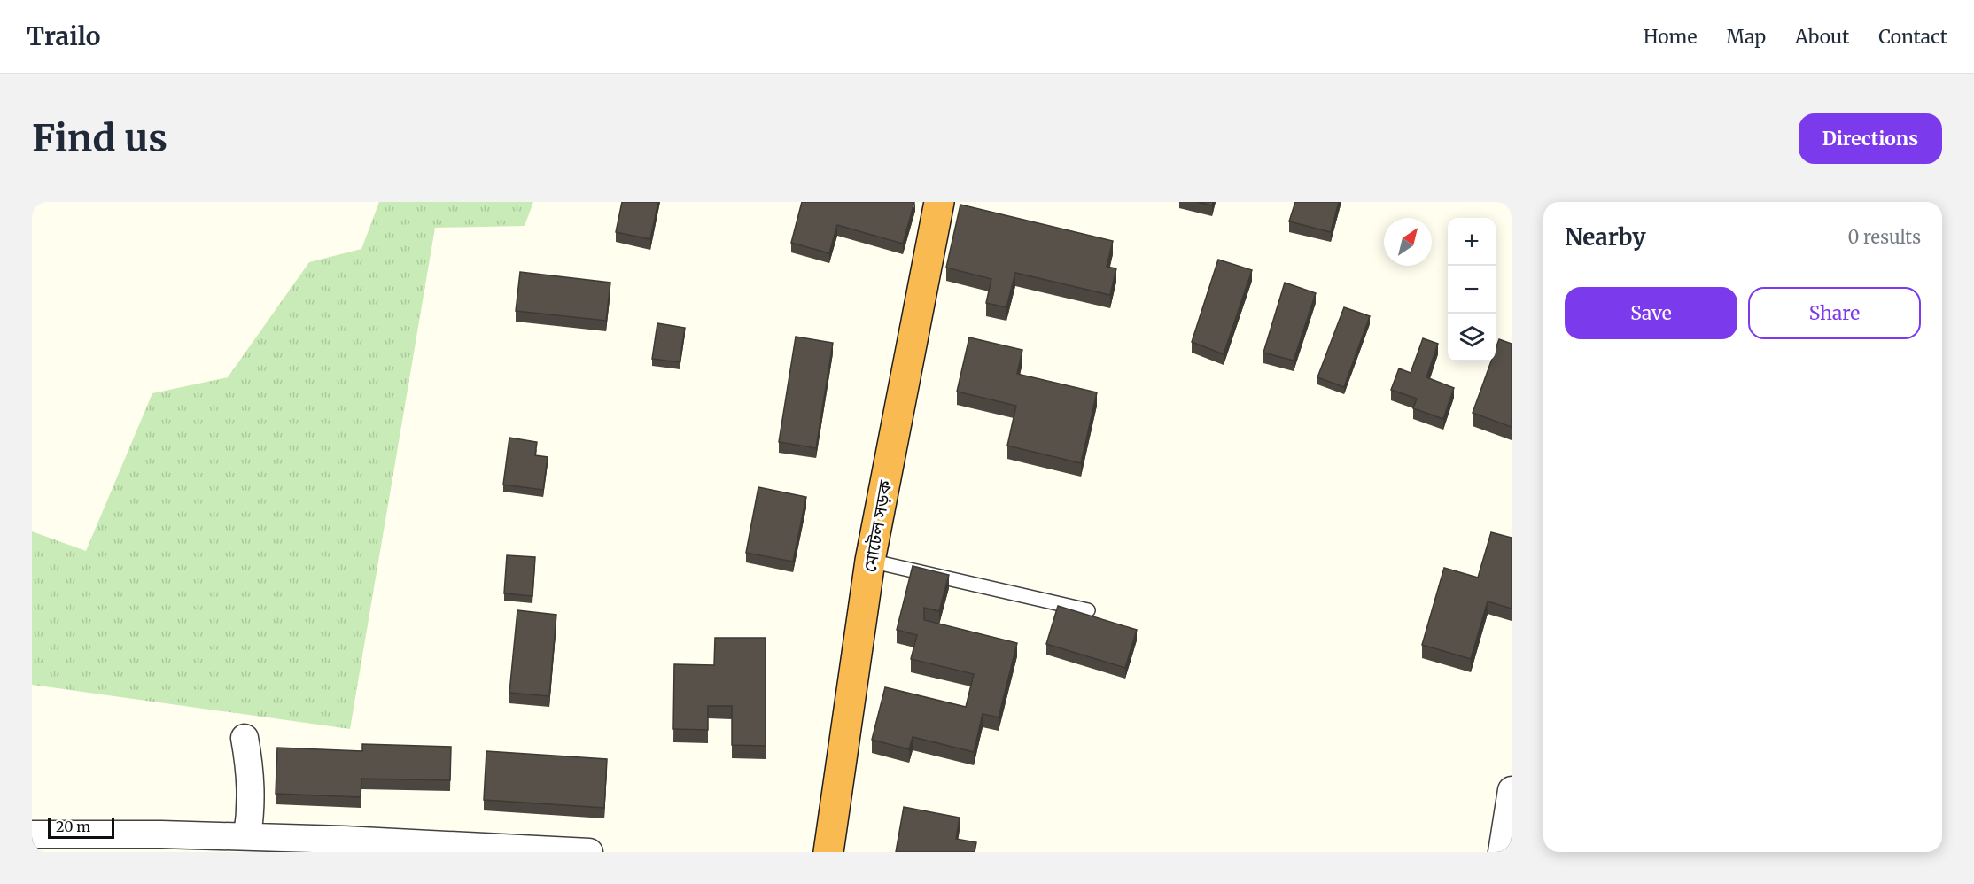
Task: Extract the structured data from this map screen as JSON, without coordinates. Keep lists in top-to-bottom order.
{
  "streets": {
    "highway": ["মোটেল সড়ক"]
  },
  "scale_bar": "20 m",
  "north": "top right",
  "page": {
    "header": "Trailo",
    "nav": [
      "Home",
      "Map",
      "About",
      "Contact"
    ],
    "buttons": [
      "Directions",
      ["Save", "Share"]
    ],
    "title": "Find us",
    "heading": ["Nearby", "0 results"],
    "map_buttons": ["+", "−"],
    "scale": "20 m"
  }
}
